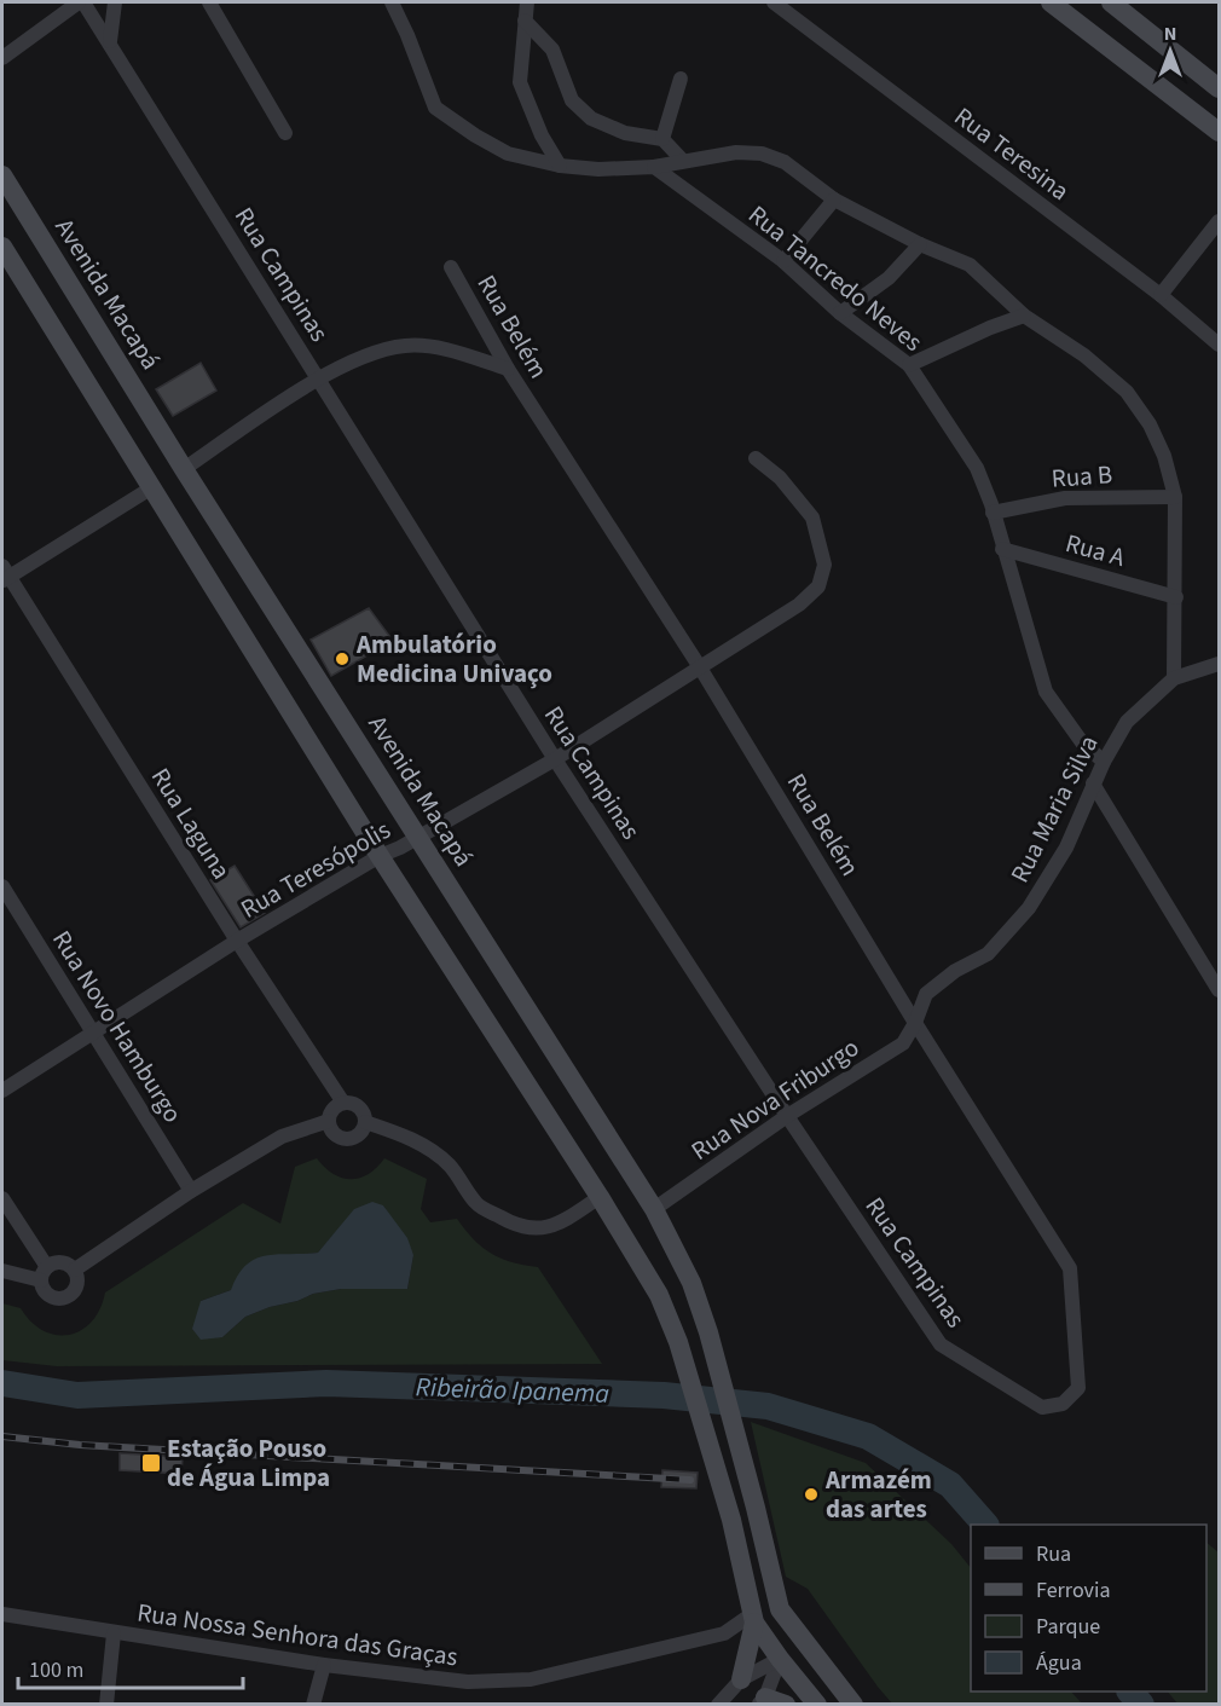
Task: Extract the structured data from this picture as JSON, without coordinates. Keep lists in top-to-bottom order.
{
  "streets": {
    "main road": ["Avenida Macapá"],
    "street": [
      "Rua Teresina",
      "Rua Campinas",
      "Rua Tancredo Neves",
      "Rua Belém",
      "Rua B",
      "Rua A",
      "Rua Maria Silva",
      "Rua Laguna",
      "Rua Teresópolis",
      "Rua Novo Hamburgo",
      "Rua Nova Friburgo",
      "Rua Nossa Senhora das Graças"
    ]
  },
  "crossings": [
    ["Rua Campinas", "Rua Belém"],
    ["Rua Campinas", "Rua Teresópolis"],
    ["Rua Campinas", "Rua Nova Friburgo"],
    ["Rua Tancredo Neves", "Rua B"],
    ["Rua Tancredo Neves", "Rua A"],
    ["Rua Tancredo Neves", "Rua Maria Silva"],
    ["Avenida Macapá", "Rua Teresópolis"],
    ["Avenida Macapá", "Rua Nova Friburgo"],
    ["Rua Belém", "Rua Maria Silva"],
    ["Rua Belém", "Rua Teresópolis"],
    ["Rua Belém", "Rua Nova Friburgo"],
    ["Rua Maria Silva", "Rua Nova Friburgo"],
    ["Rua Laguna", "Rua Teresópolis"],
    ["Rua Teresópolis", "Rua Novo Hamburgo"]
  ],
  "water": ["Ribeirão Ipanema"],
  "places": {
    "other": ["Ambulatório Medicina Univaço", "Armazém das artes"],
    "transit": ["Estação Pouso de Água Limpa"]
  },
  "legend": [
    "Rua",
    "Ferrovia",
    "Parque",
    "Água"
  ],
  "scale_bar": "100 m",
  "north": "top"
}
